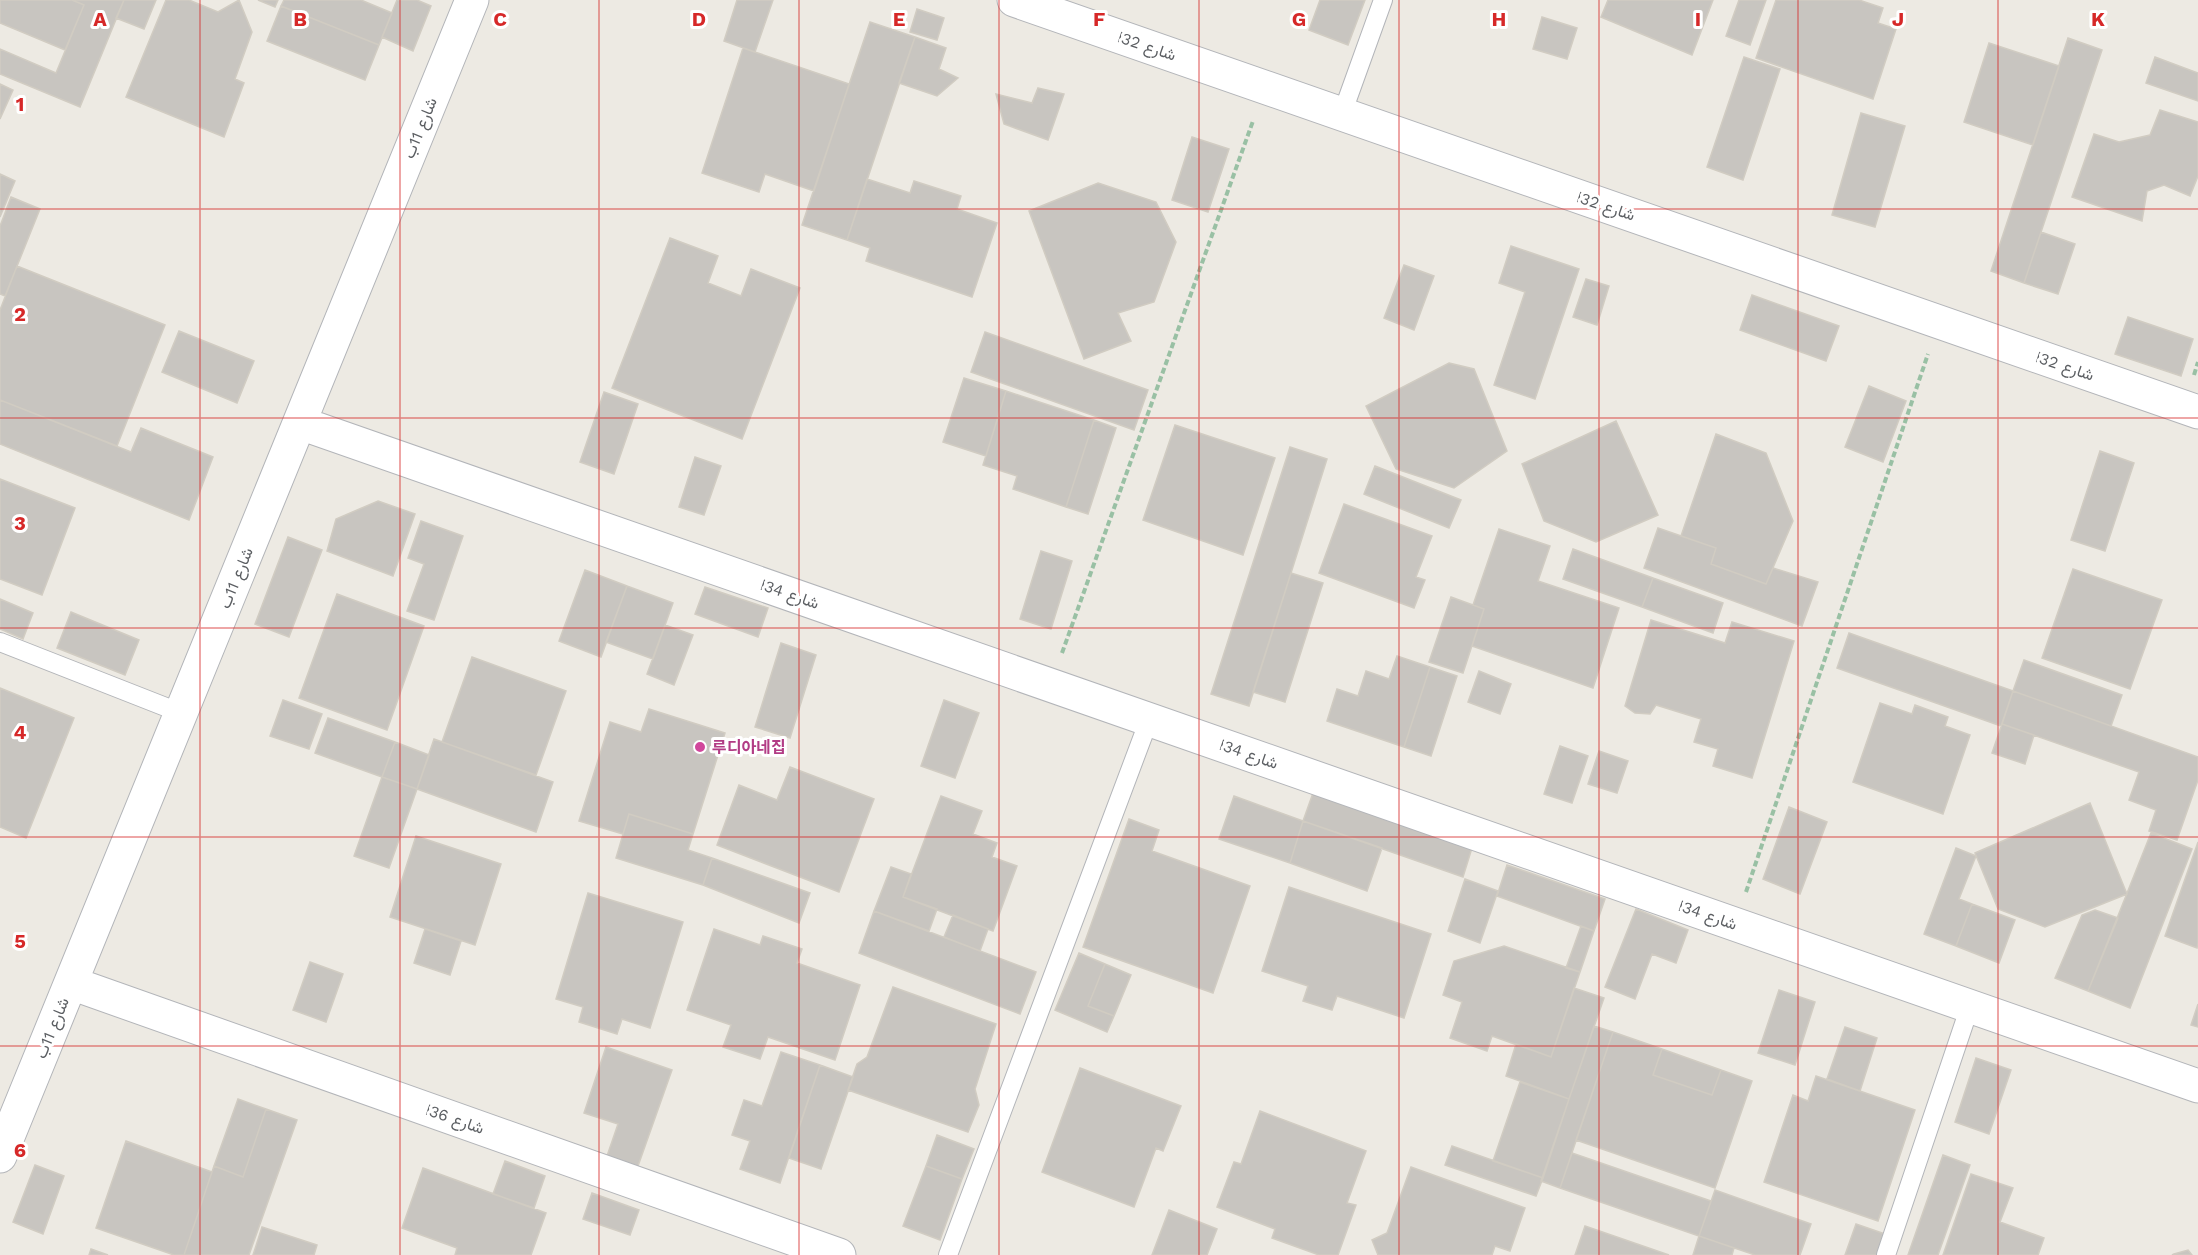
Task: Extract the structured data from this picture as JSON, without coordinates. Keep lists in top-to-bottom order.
{
  "streets": {
    "street": [
      "شارع 32ا",
      "شارع 11ب",
      "شارع 34ا",
      "شارع 36ا"
    ]
  },
  "crossings": [
    ["شارع 11ب", "شارع 34ا"],
    ["شارع 11ب", "شارع 36ا"]
  ],
  "places": ["루디아네집"],
  "grid": {
    "columns": [
      "A",
      "B",
      "C",
      "D",
      "E",
      "F",
      "G",
      "H",
      "I",
      "J",
      "K"
    ],
    "rows": [
      "1",
      "2",
      "3",
      "4",
      "5",
      "6"
    ]
  }
}
